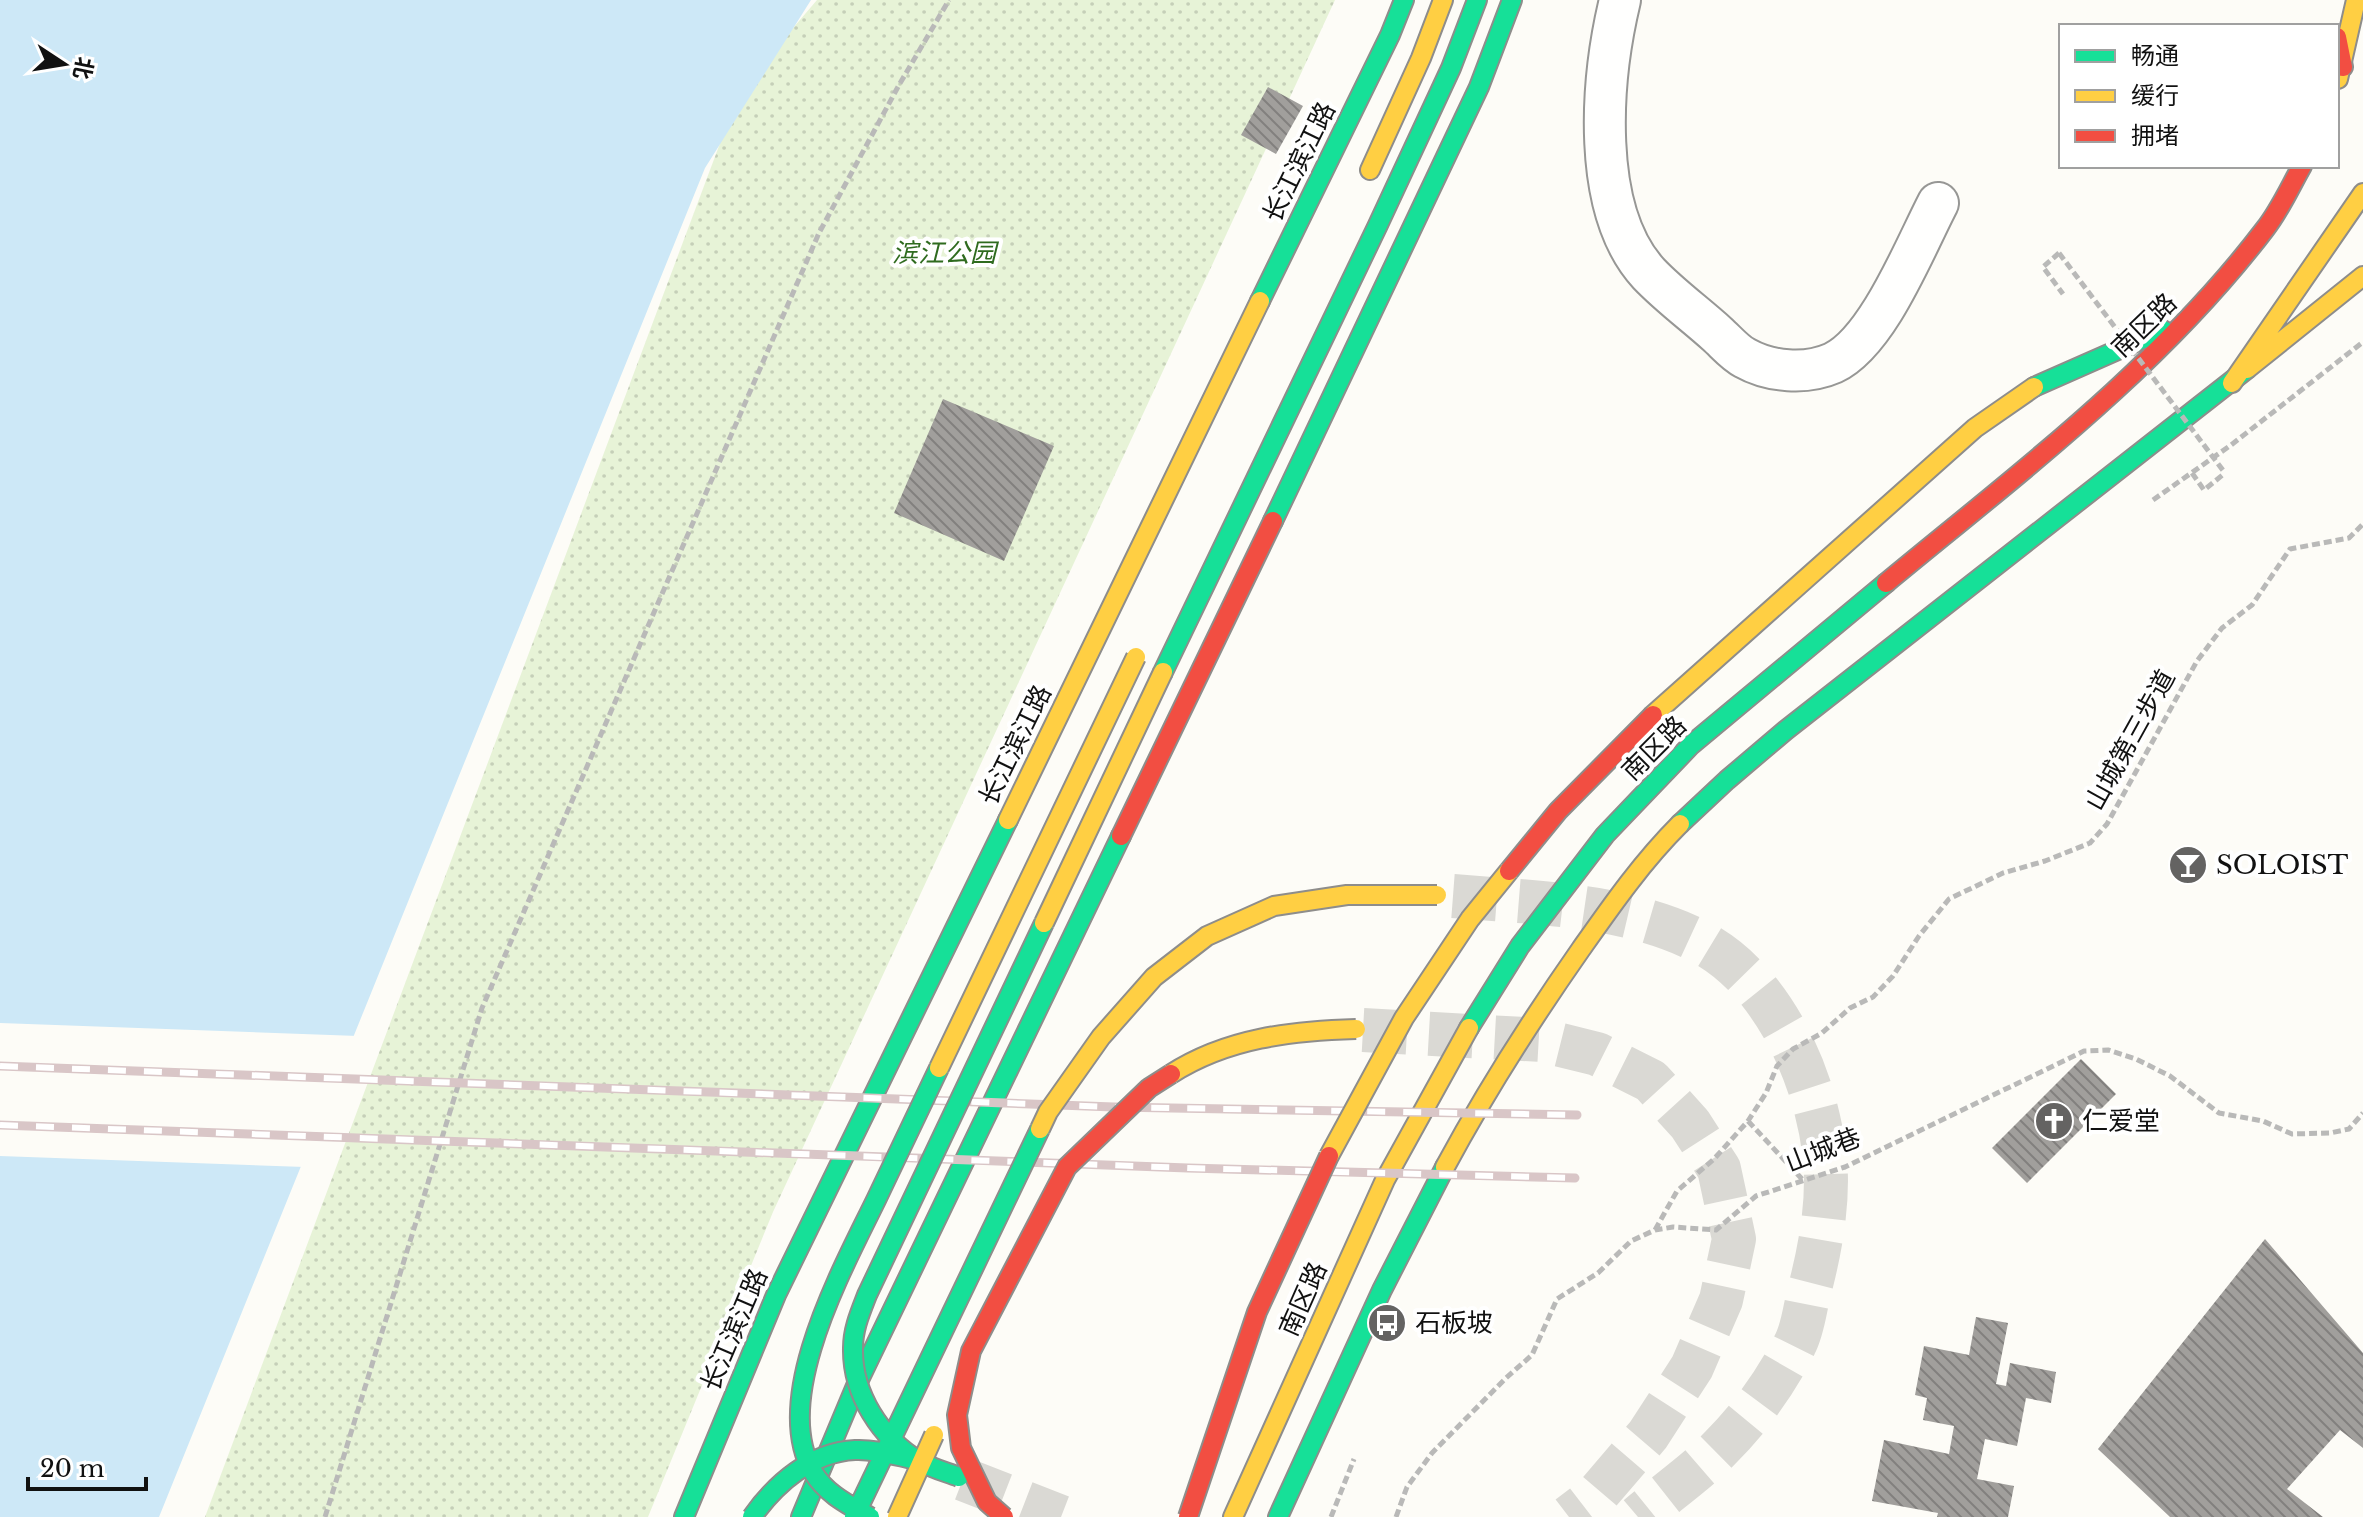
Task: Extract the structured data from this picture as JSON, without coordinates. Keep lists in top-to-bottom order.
{
  "streets": {
    "main road": ["长江滨江路", "南区路"],
    "path": ["山城第三步道", "山城巷"]
  },
  "crossings": [
    ["山城第三步道", "山城巷"]
  ],
  "parks": ["滨江公园"],
  "places": {
    "bar": ["SOLOIST"],
    "church": ["仁爱堂"],
    "bus stop": ["石板坡"]
  },
  "legend": ["畅通", "缓行", "拥堵"],
  "scale_bar": "20 m",
  "north": "right"
}
